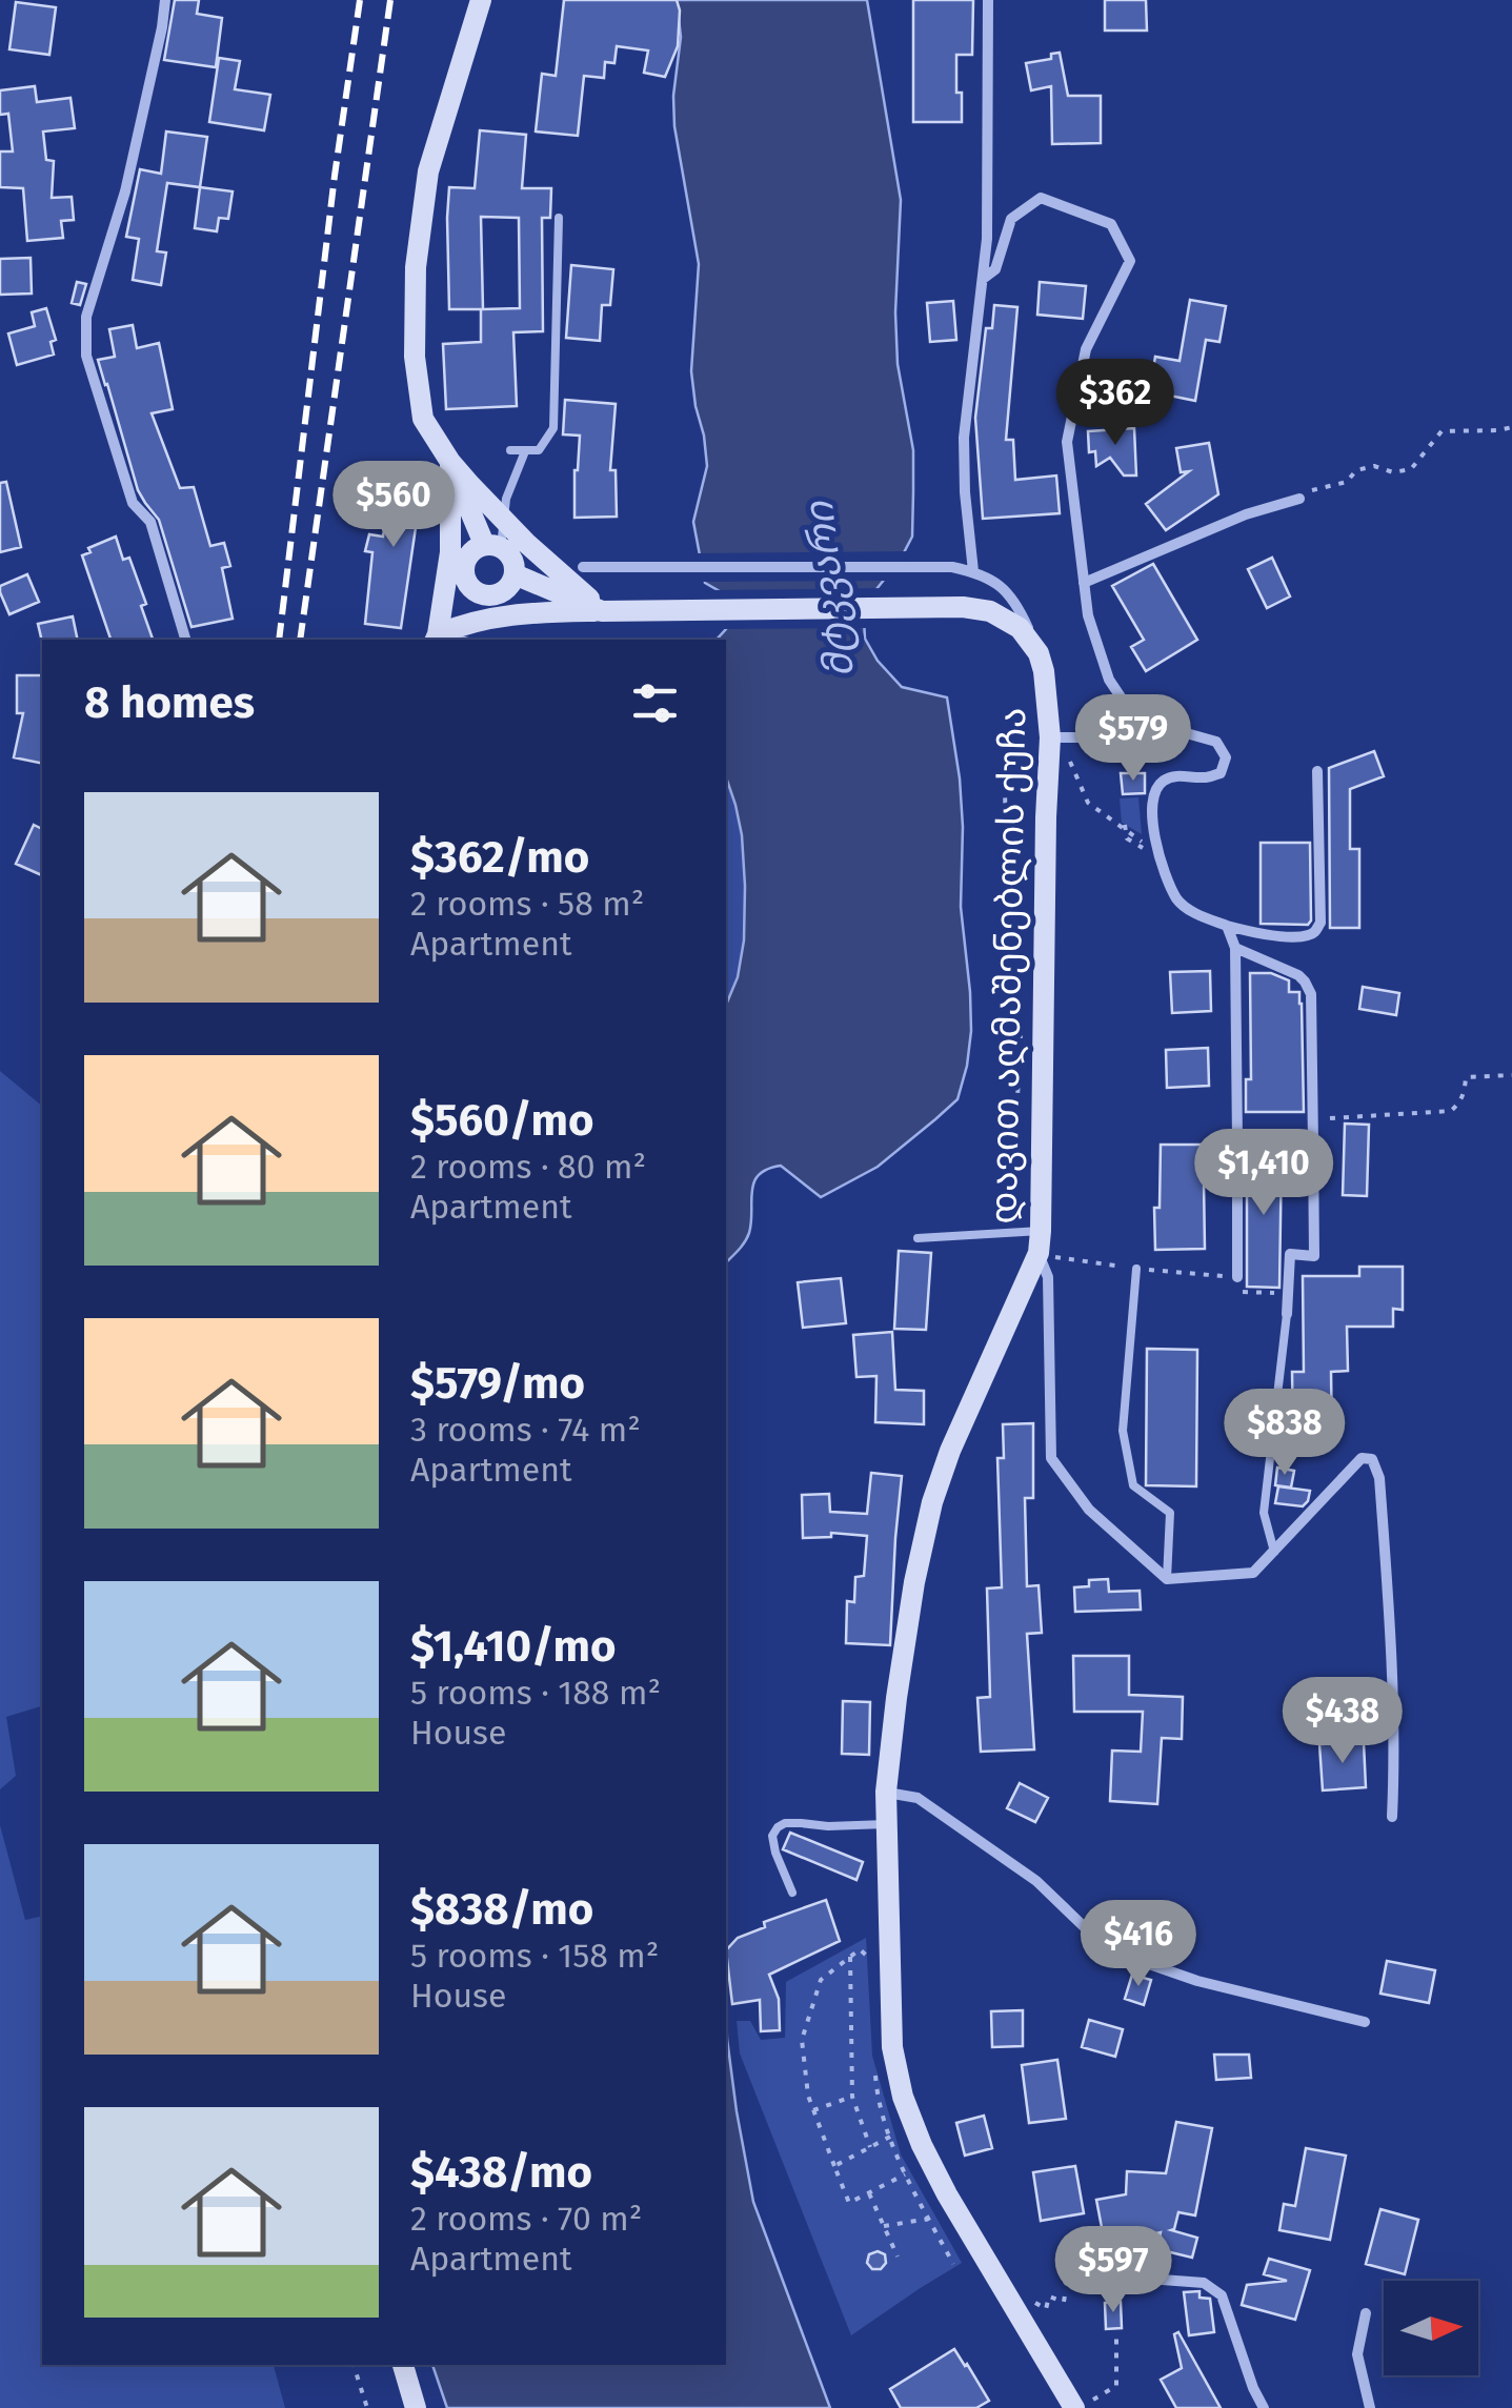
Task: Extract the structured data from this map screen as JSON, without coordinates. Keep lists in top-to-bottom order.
{
  "streets": {
    "main road": ["დავით აღმაშენებლის ქუჩა"]
  },
  "water": ["მტკვარი"],
  "north": "right",
  "page": {
    "price": [
      "$362",
      "$560",
      "$579",
      "$1,410",
      "$838",
      "$438",
      "$416",
      "$597"
    ],
    "heading": "8 homes",
    "list": [
      {
        "name": "$362/mo",
        "note": "2 rooms · 58 m² · Apartment"
      },
      {
        "name": "$560/mo",
        "note": "2 rooms · 80 m² · Apartment"
      },
      {
        "name": "$579/mo",
        "note": "3 rooms · 74 m² · Apartment"
      },
      {
        "name": "$1,410/mo",
        "note": "5 rooms · 188 m² · House"
      },
      {
        "name": "$838/mo",
        "note": "5 rooms · 158 m² · House"
      },
      {
        "name": "$438/mo",
        "note": "2 rooms · 70 m² · Apartment"
      }
    ]
  }
}
